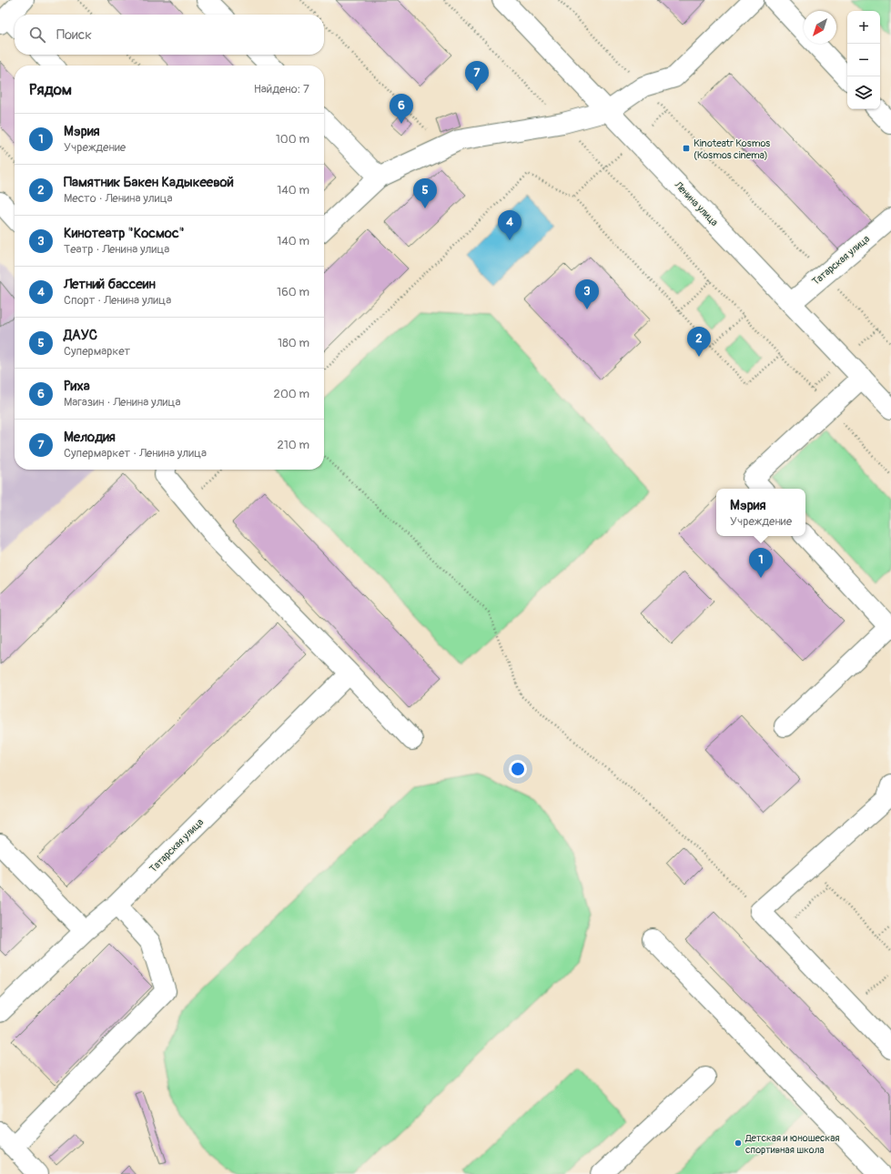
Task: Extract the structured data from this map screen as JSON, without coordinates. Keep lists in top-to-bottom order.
{
  "streets": {
    "street": ["Ленина улица", "Татарская улица"]
  },
  "crossings": [
    ["Ленина улица", "Татарская улица"]
  ],
  "places": {
    "transit": ["Kinoteatr Kosmos (Kosmos cinema)"],
    "other": ["Детская и юношеская спортивная школа"]
  },
  "north": "bottom left",
  "page": {
    "map_buttons": ["+", "−"],
    "search": "Поиск",
    "pins": [
      "7",
      "6",
      "5",
      "4",
      "3",
      "2",
      "1"
    ],
    "heading": ["Рядом", "Найдено: 7"],
    "list": [
      {
        "mark": "1",
        "name": "Мэрия",
        "note": "Учреждение",
        "value": "100 m"
      },
      {
        "mark": "2",
        "name": "Памятник Бакен Кадыкеевой",
        "note": "Место · Ленина улица",
        "value": "140 m"
      },
      {
        "mark": "3",
        "name": "Кинотеатр \"Космос\"",
        "note": "Театр · Ленина улица",
        "value": "140 m"
      },
      {
        "mark": "4",
        "name": "Летний бассеин",
        "note": "Спорт · Ленина улица",
        "value": "160 m"
      },
      {
        "mark": "5",
        "name": "ДАУС",
        "note": "Супермаркет",
        "value": "180 m"
      },
      {
        "mark": "6",
        "name": "Риха",
        "note": "Магазин · Ленина улица",
        "value": "200 m"
      },
      {
        "mark": "7",
        "name": "Мелодия",
        "note": "Супермаркет · Ленина улица",
        "value": "210 m"
      }
    ],
    "popup": ["Мэрия", "Учреждение"]
  }
}
